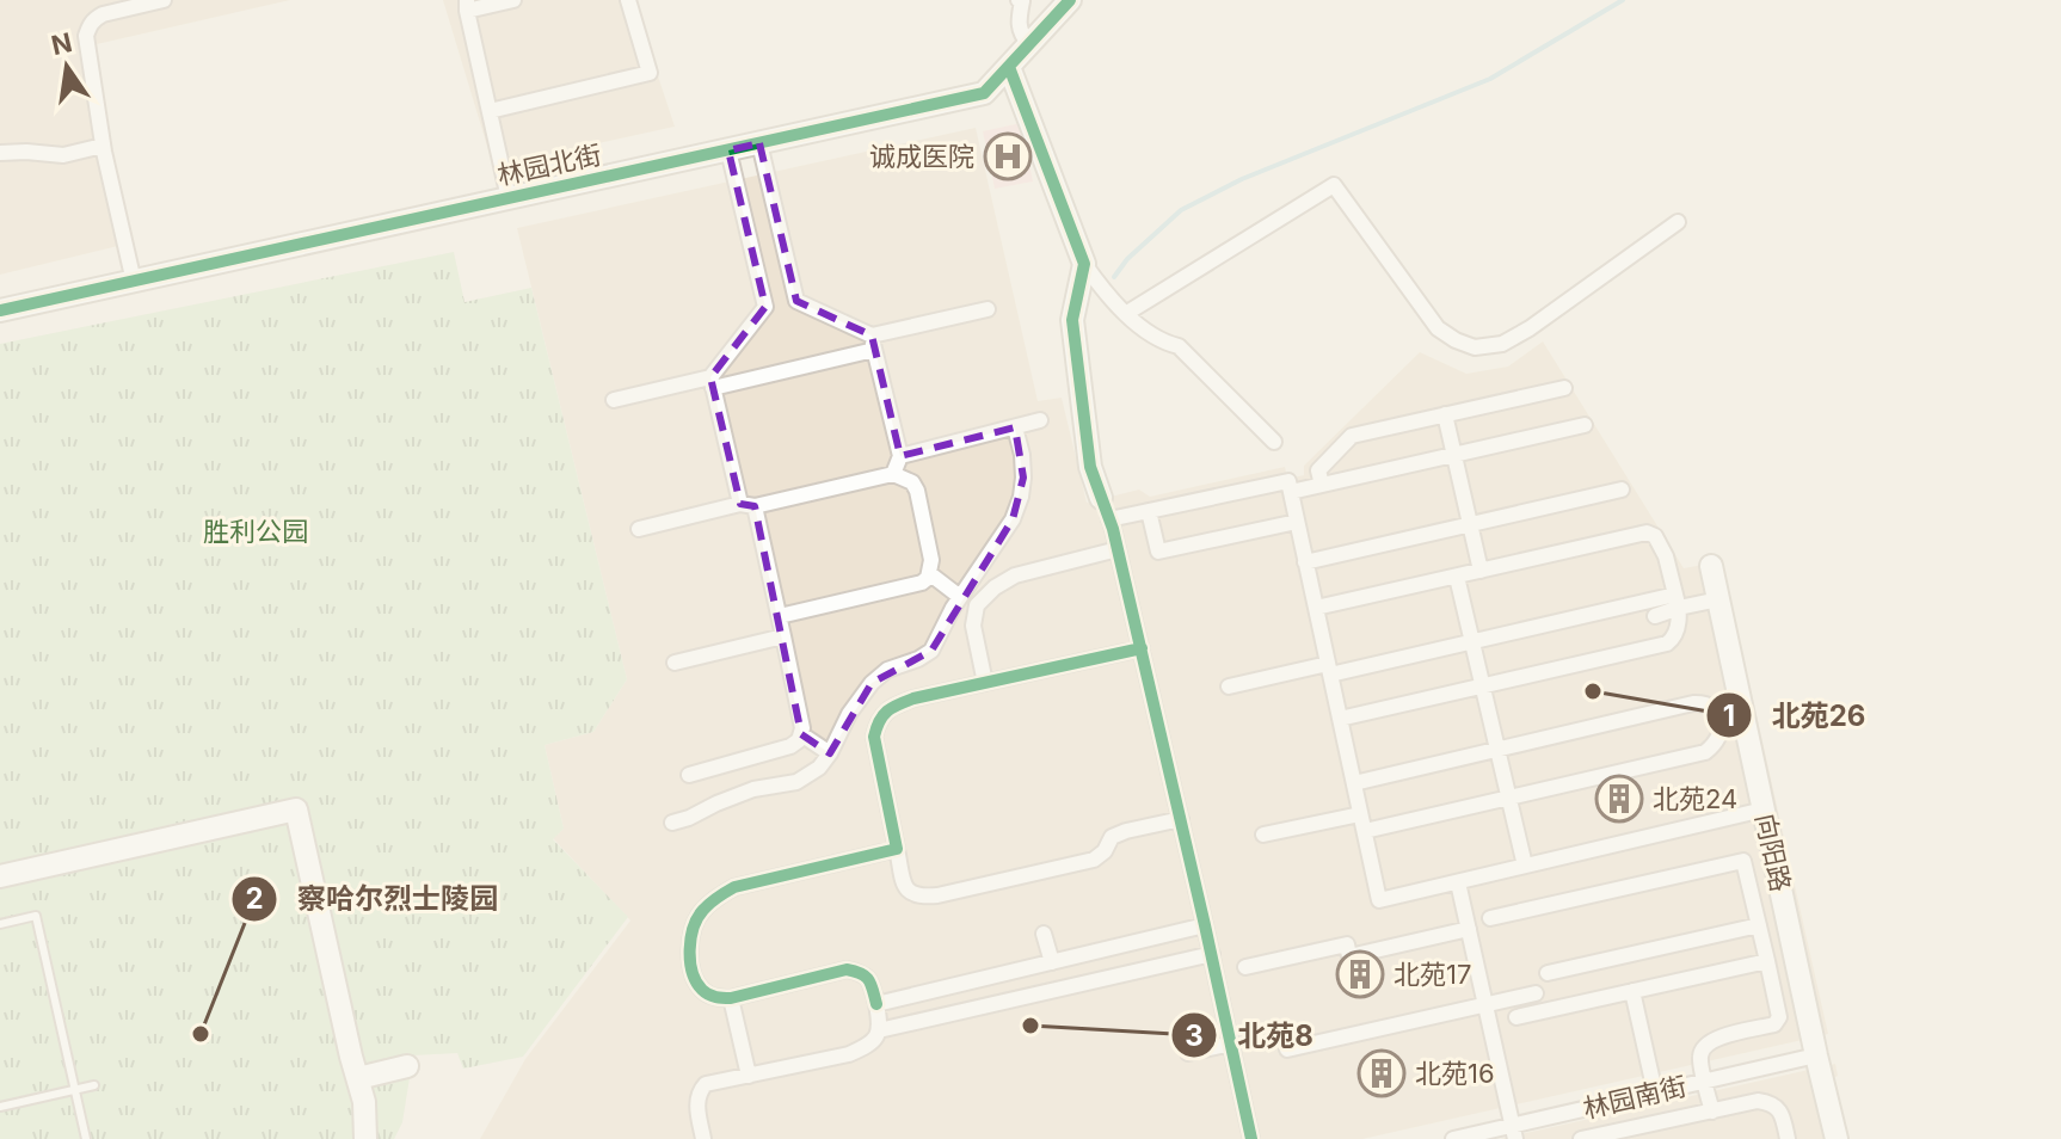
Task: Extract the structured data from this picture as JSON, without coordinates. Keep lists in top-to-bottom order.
{
  "streets": {
    "street": ["林园北街", "向阳路", "林园南街"]
  },
  "crossings": [
    ["向阳路", "林园南街"]
  ],
  "parks": ["胜利公园"],
  "places": {
    "hospital": ["诚成医院"],
    "other": ["北苑26", "北苑8", "察哈尔烈士陵园"],
    "building": ["北苑24", "北苑17", "北苑16"]
  },
  "north": "top"
}
